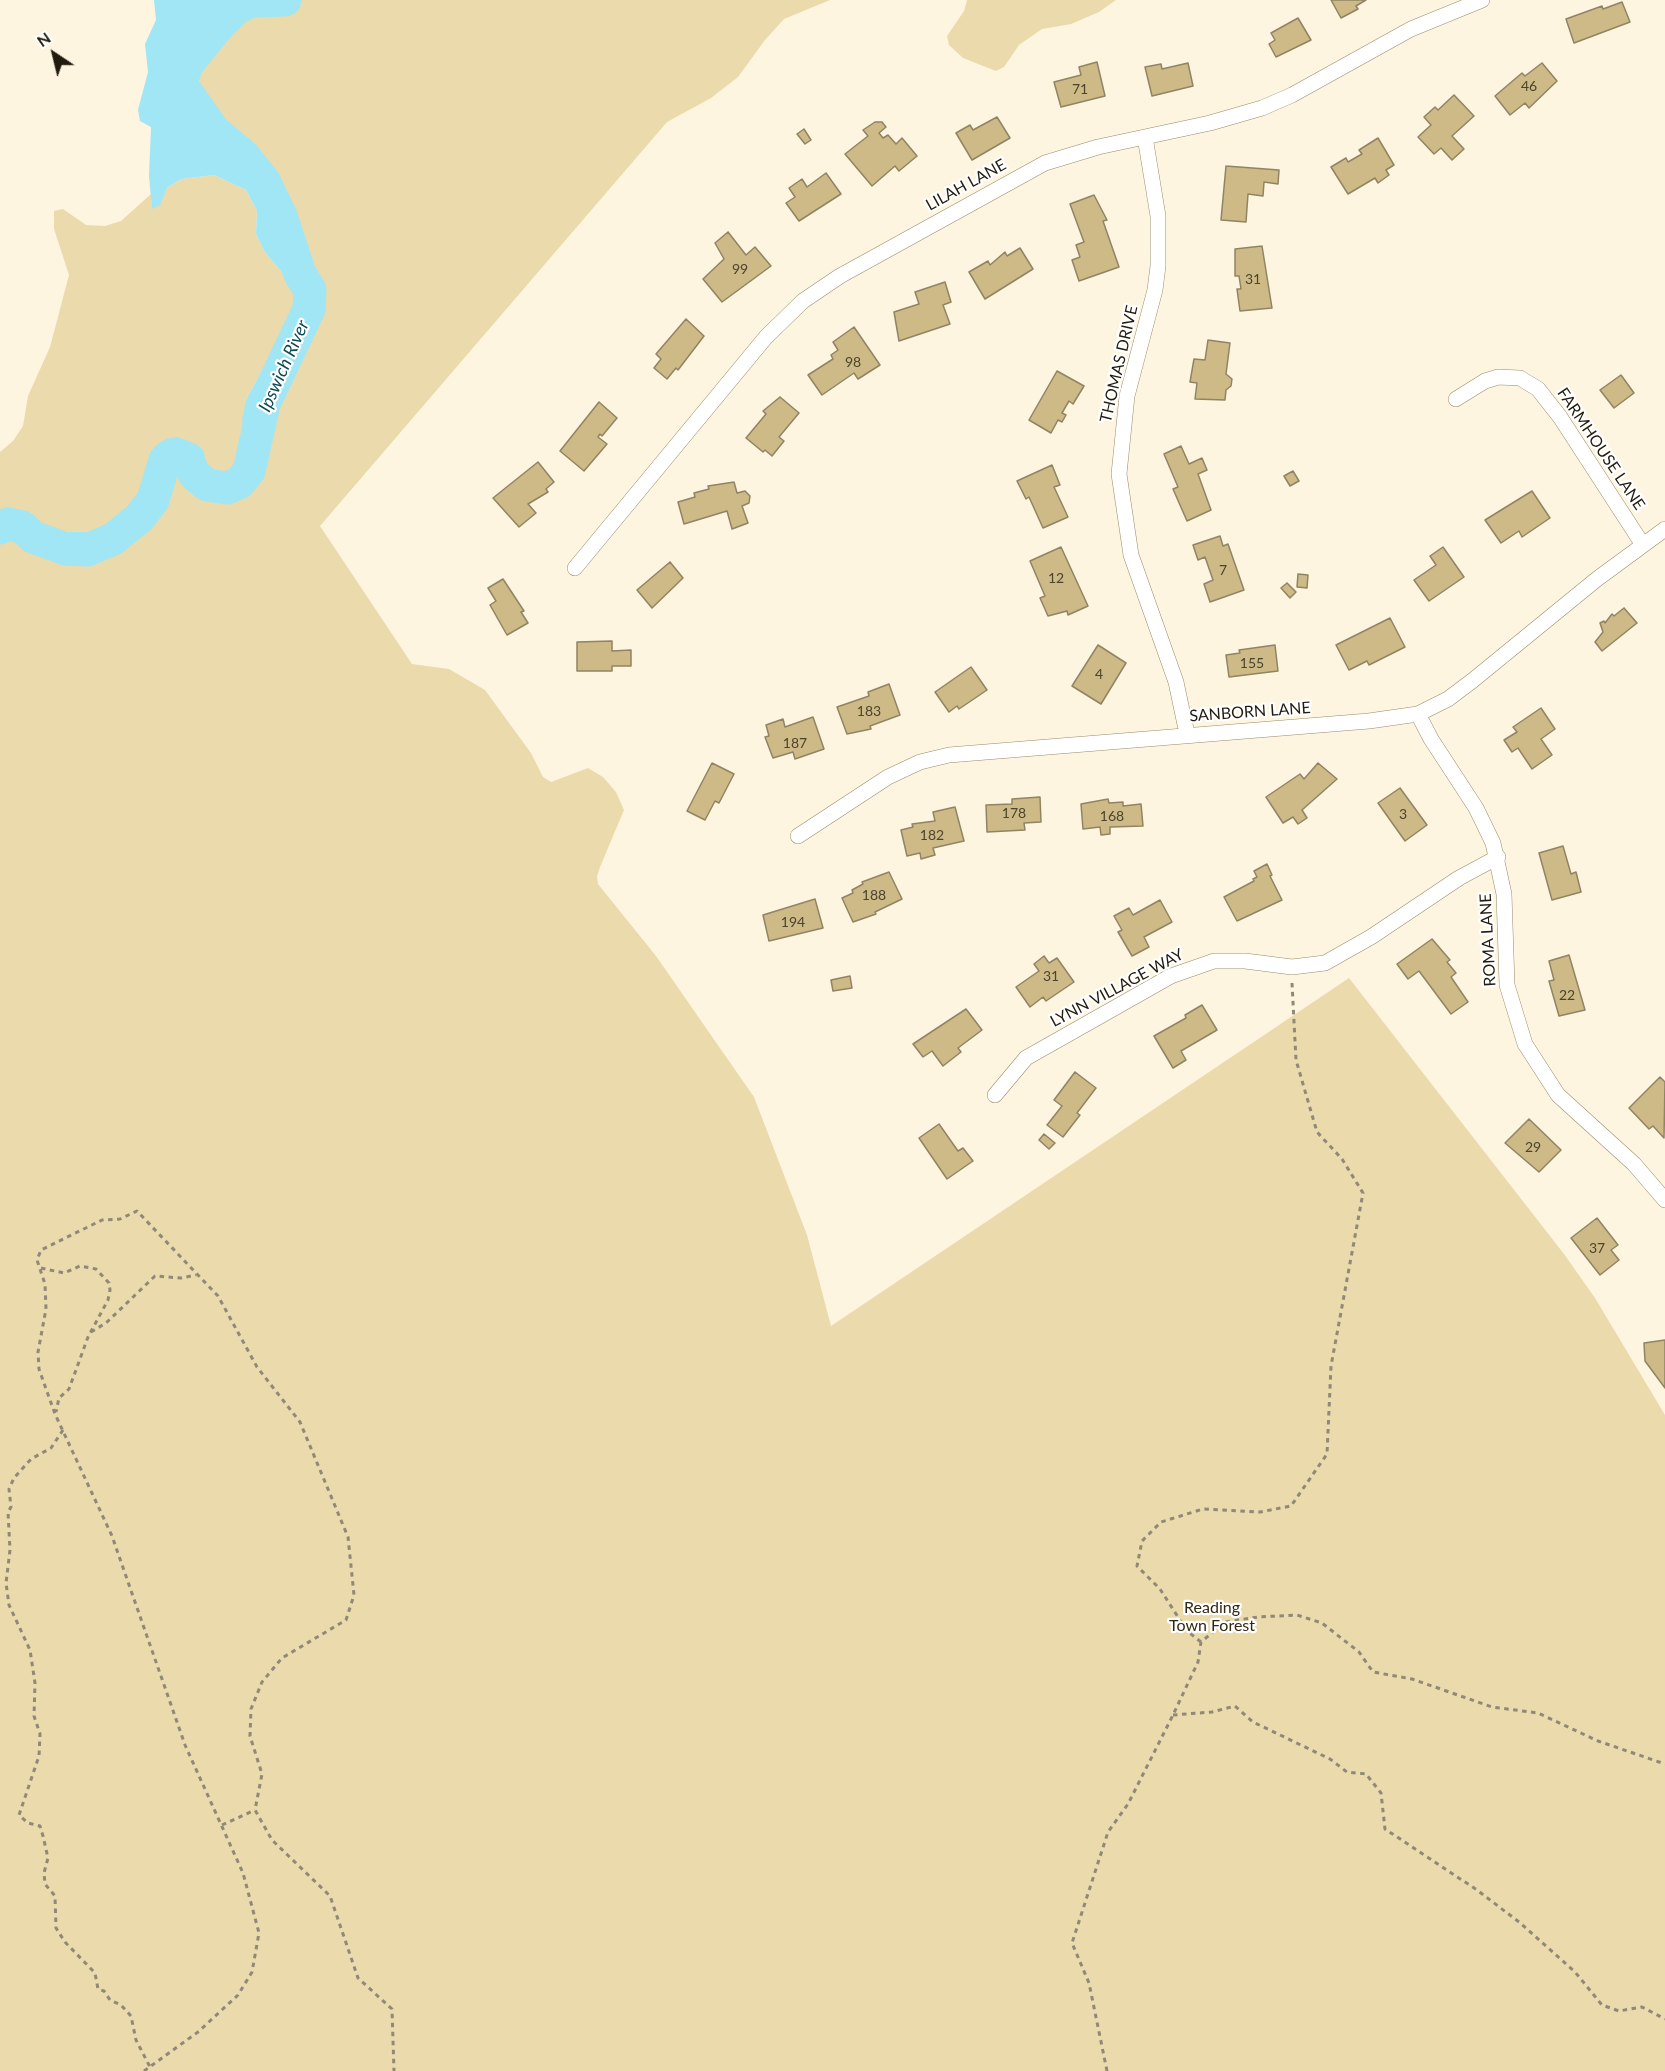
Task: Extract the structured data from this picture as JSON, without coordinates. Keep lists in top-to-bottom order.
{
  "streets": {
    "street": [
      "LILAH LANE",
      "THOMAS DRIVE",
      "FARMHOUSE LANE",
      "SANBORN LANE",
      "ROMA LANE",
      "LYNN VILLAGE WAY"
    ]
  },
  "crossings": [
    ["LILAH LANE", "THOMAS DRIVE"],
    ["THOMAS DRIVE", "SANBORN LANE"],
    ["FARMHOUSE LANE", "SANBORN LANE"],
    ["SANBORN LANE", "ROMA LANE"],
    ["ROMA LANE", "LYNN VILLAGE WAY"]
  ],
  "water": ["Ipswich River"],
  "parks": ["Reading Town Forest"],
  "house_numbers": [
    "46",
    "71",
    "99",
    "31",
    "98",
    "7",
    "12",
    "155",
    "4",
    "183",
    "187",
    "178",
    "3",
    "168",
    "182",
    "188",
    "194",
    "31",
    "22",
    "29",
    "37"
  ],
  "north": "top left"
}
